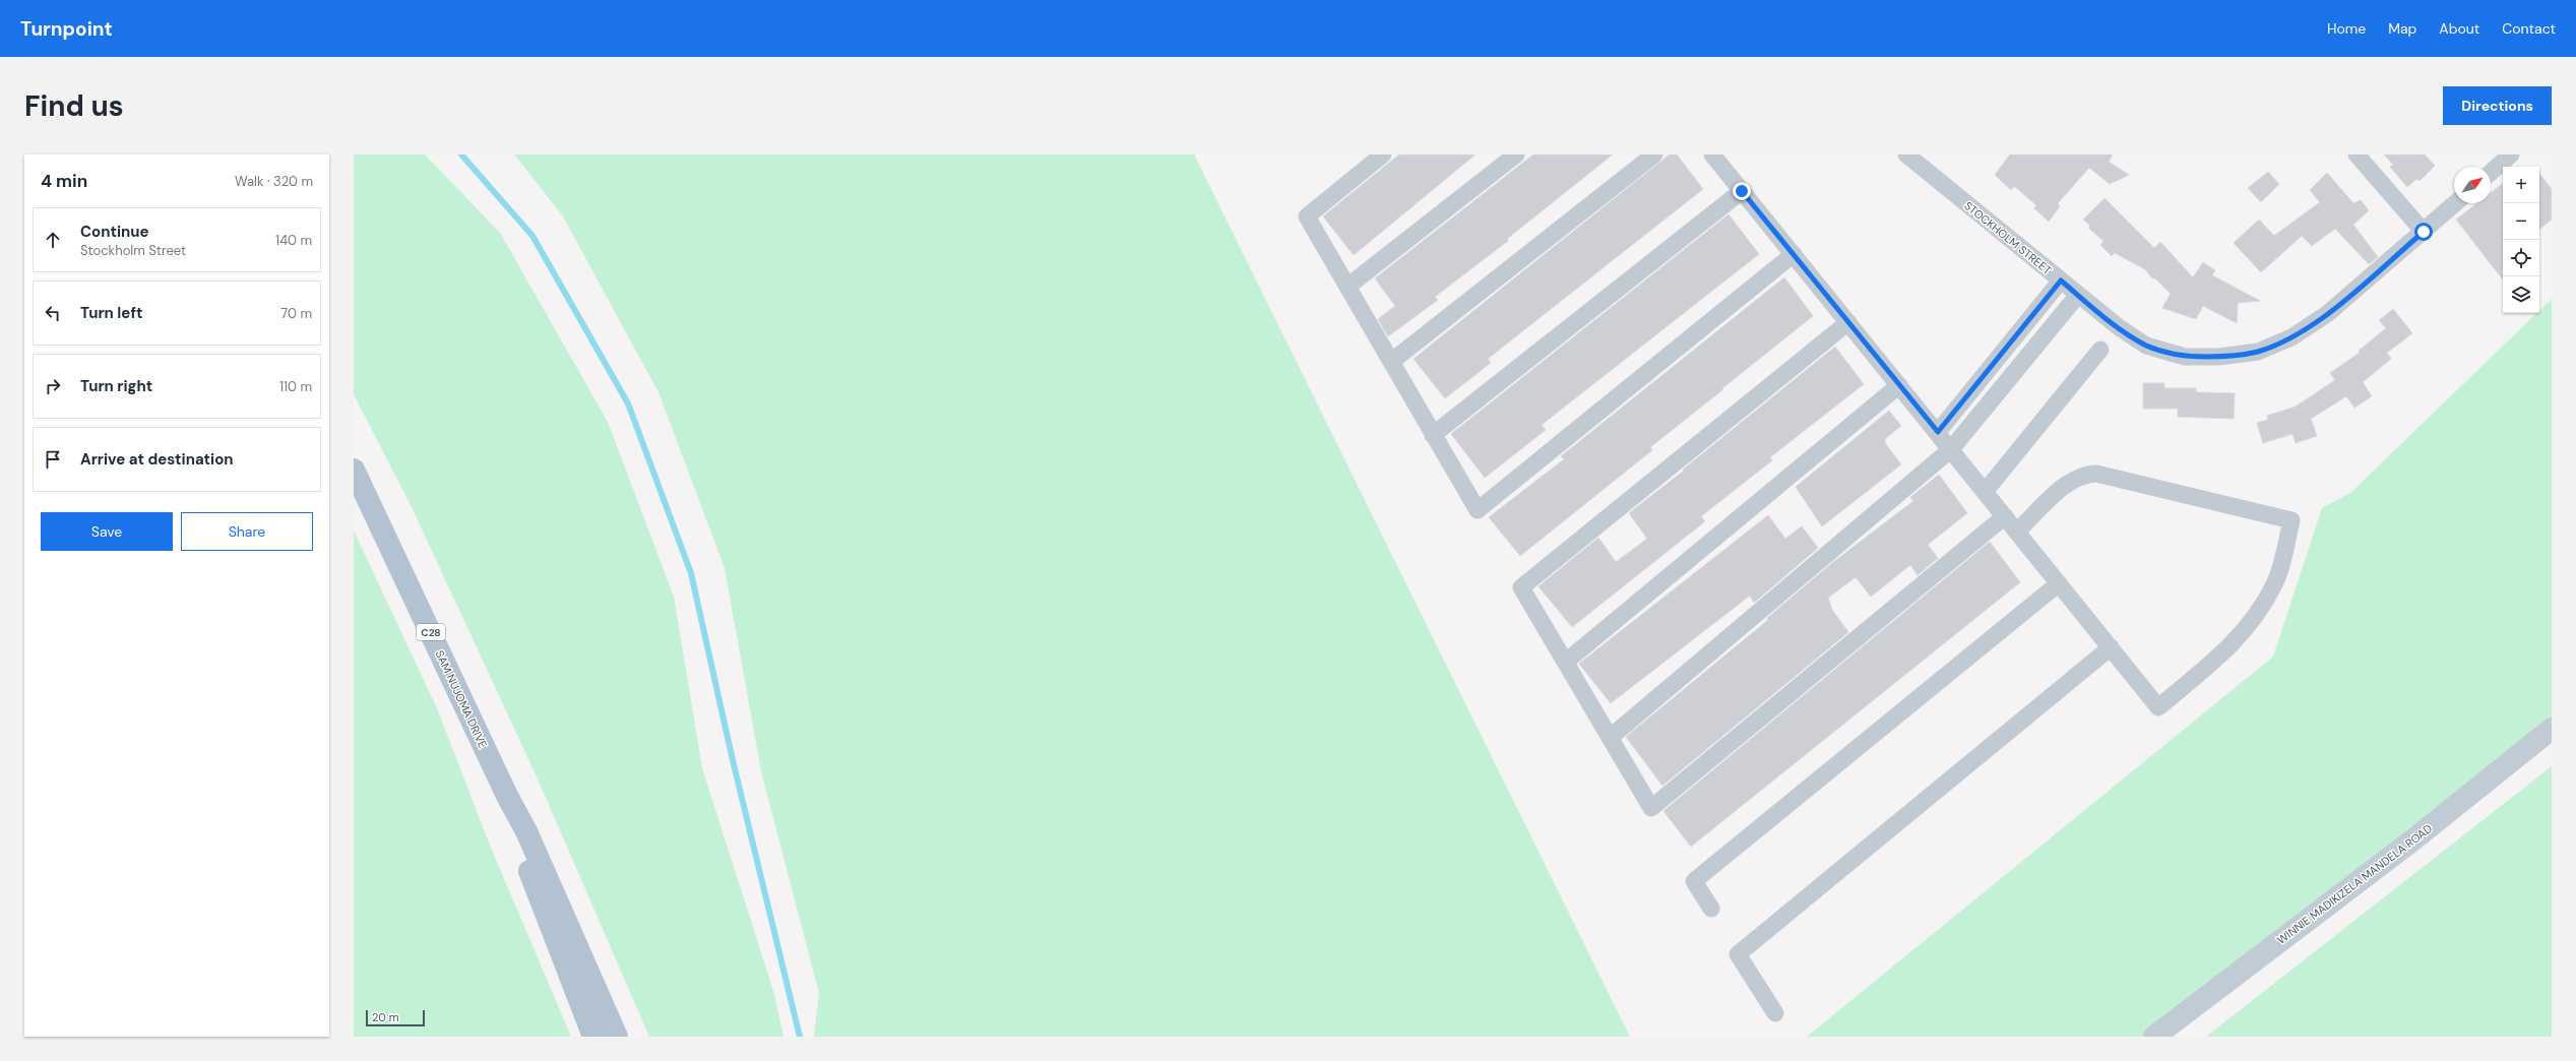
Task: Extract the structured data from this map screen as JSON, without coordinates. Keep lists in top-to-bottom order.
{
  "streets": {
    "main road": ["C28", "SAM NUJOMA DRIVE", "WINNIE MADIKIZELA MANDELA ROAD"],
    "street": ["STOCKHOLM STREET"]
  },
  "scale_bar": "20 m",
  "north": "top right",
  "page": {
    "header": "Turnpoint",
    "nav": [
      "Home",
      "Map",
      "About",
      "Contact"
    ],
    "buttons": [
      "Directions",
      ["Save", "Share"]
    ],
    "title": "Find us",
    "heading": ["4 min", "Walk · 320 m"],
    "map_buttons": ["+", "−"],
    "list": [
      ["Continue", "Stockholm Street", "140 m"],
      ["Turn left", "70 m"],
      ["Turn right", "110 m"],
      "Arrive at destination"
    ],
    "scale": "20 m"
  }
}
